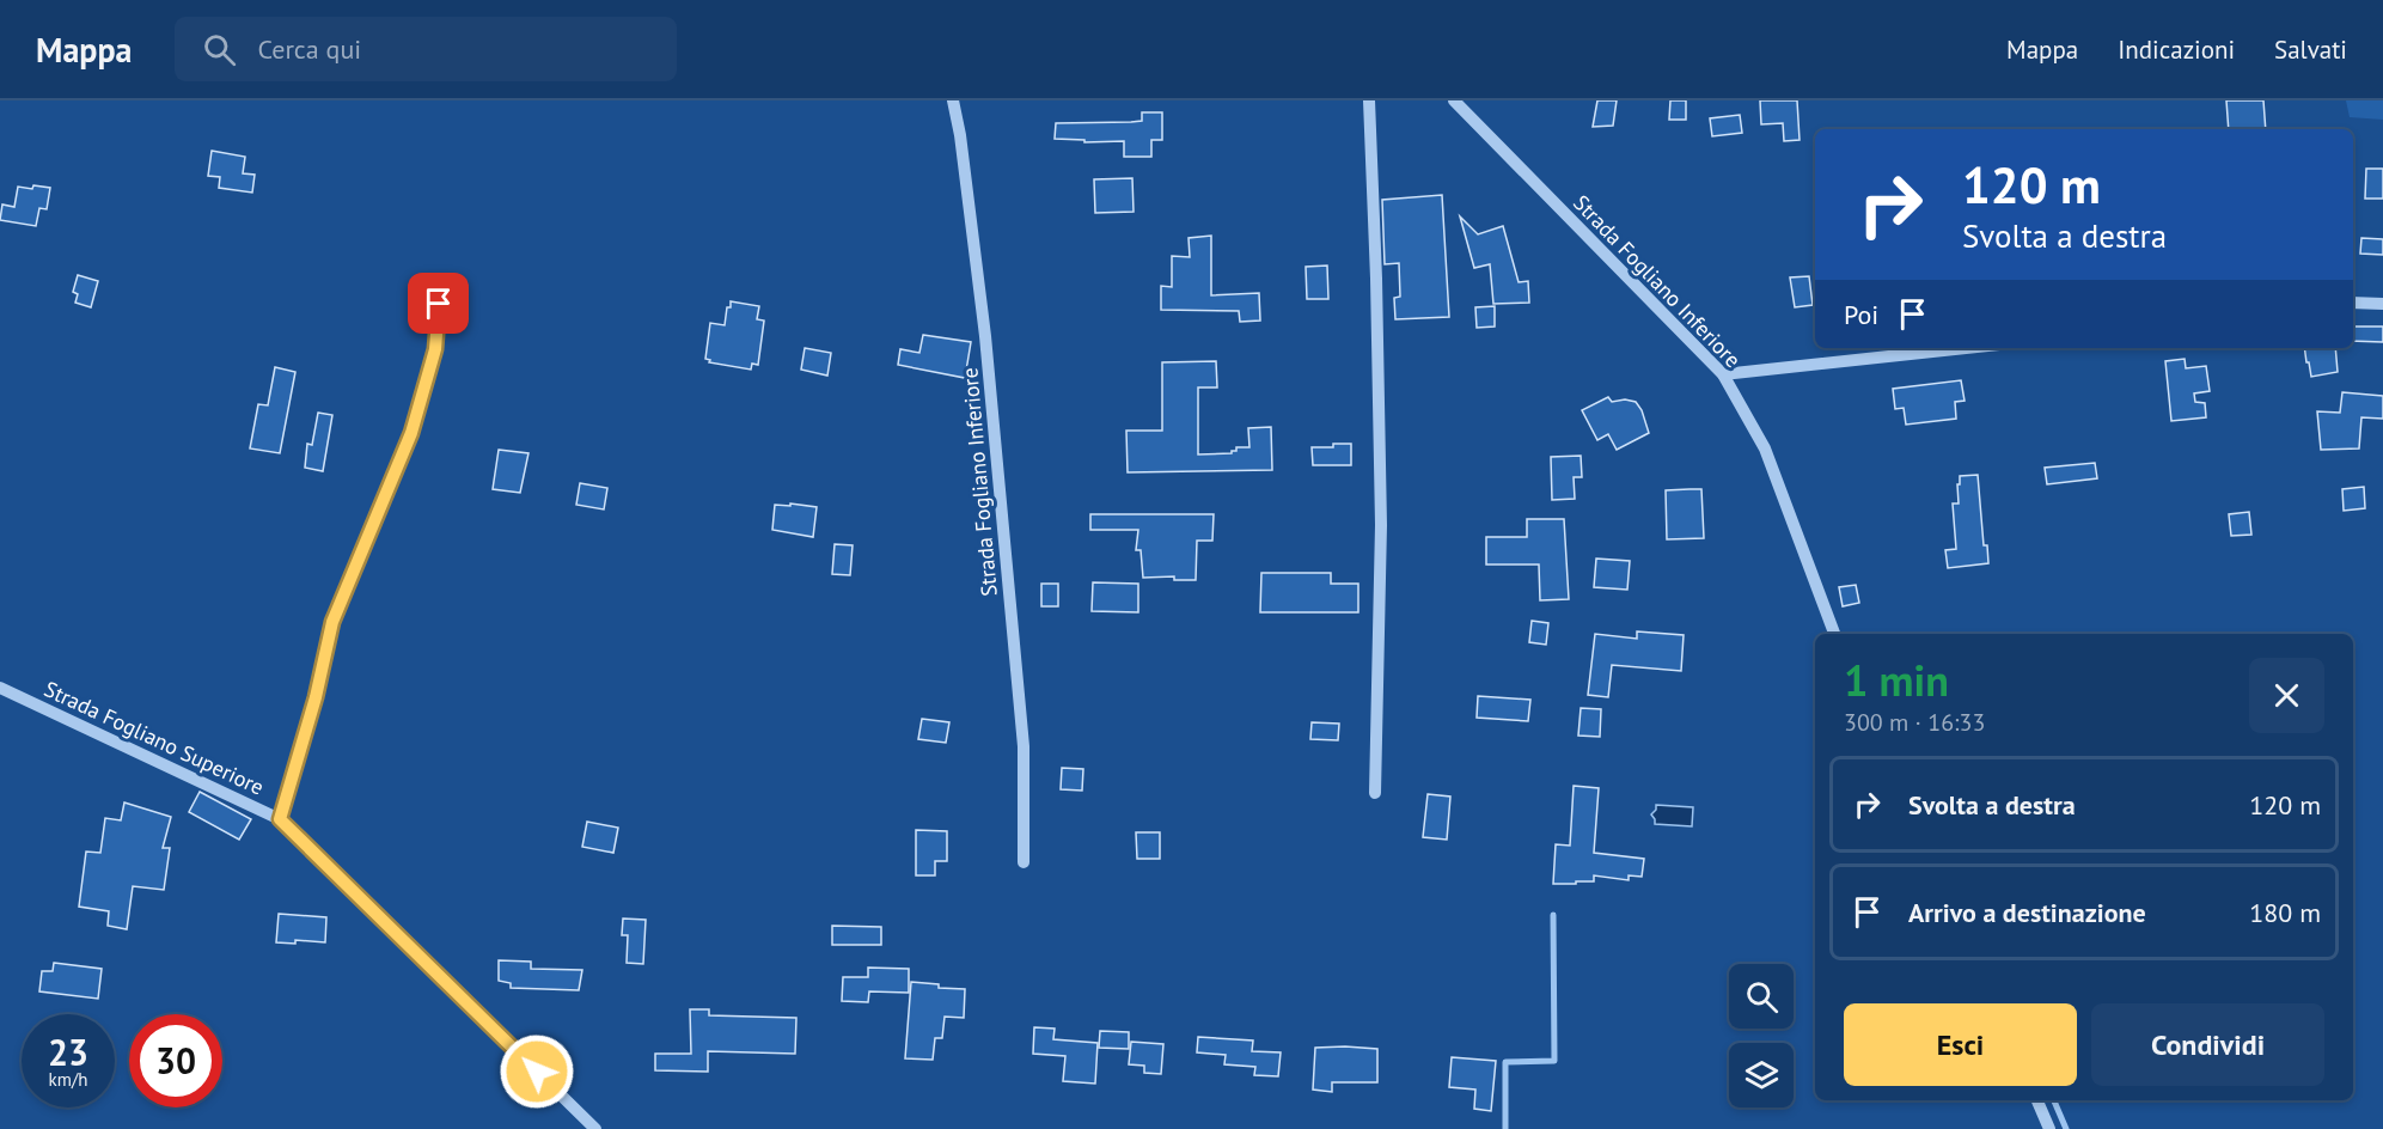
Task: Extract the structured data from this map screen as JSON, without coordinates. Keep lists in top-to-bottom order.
{
  "streets": {
    "street": ["Strada Fogliano Inferiore", "Strada Fogliano Superiore"]
  },
  "page": {
    "header": "Mappa",
    "search": "Cerca qui",
    "nav": ["Mappa", "Indicazioni", "Salvati"],
    "turn": ["120 m", "Svolta a destra"],
    "then": "Poi",
    "heading": ["1 min", "300 m · 16:33"],
    "list": [
      {
        "name": "Svolta a destra",
        "value": "120 m"
      },
      {
        "name": "Arrivo a destinazione",
        "value": "180 m"
      }
    ],
    "buttons": ["Esci", "Condividi"],
    "speed": "23 km/h",
    "limit": "30"
  }
}
